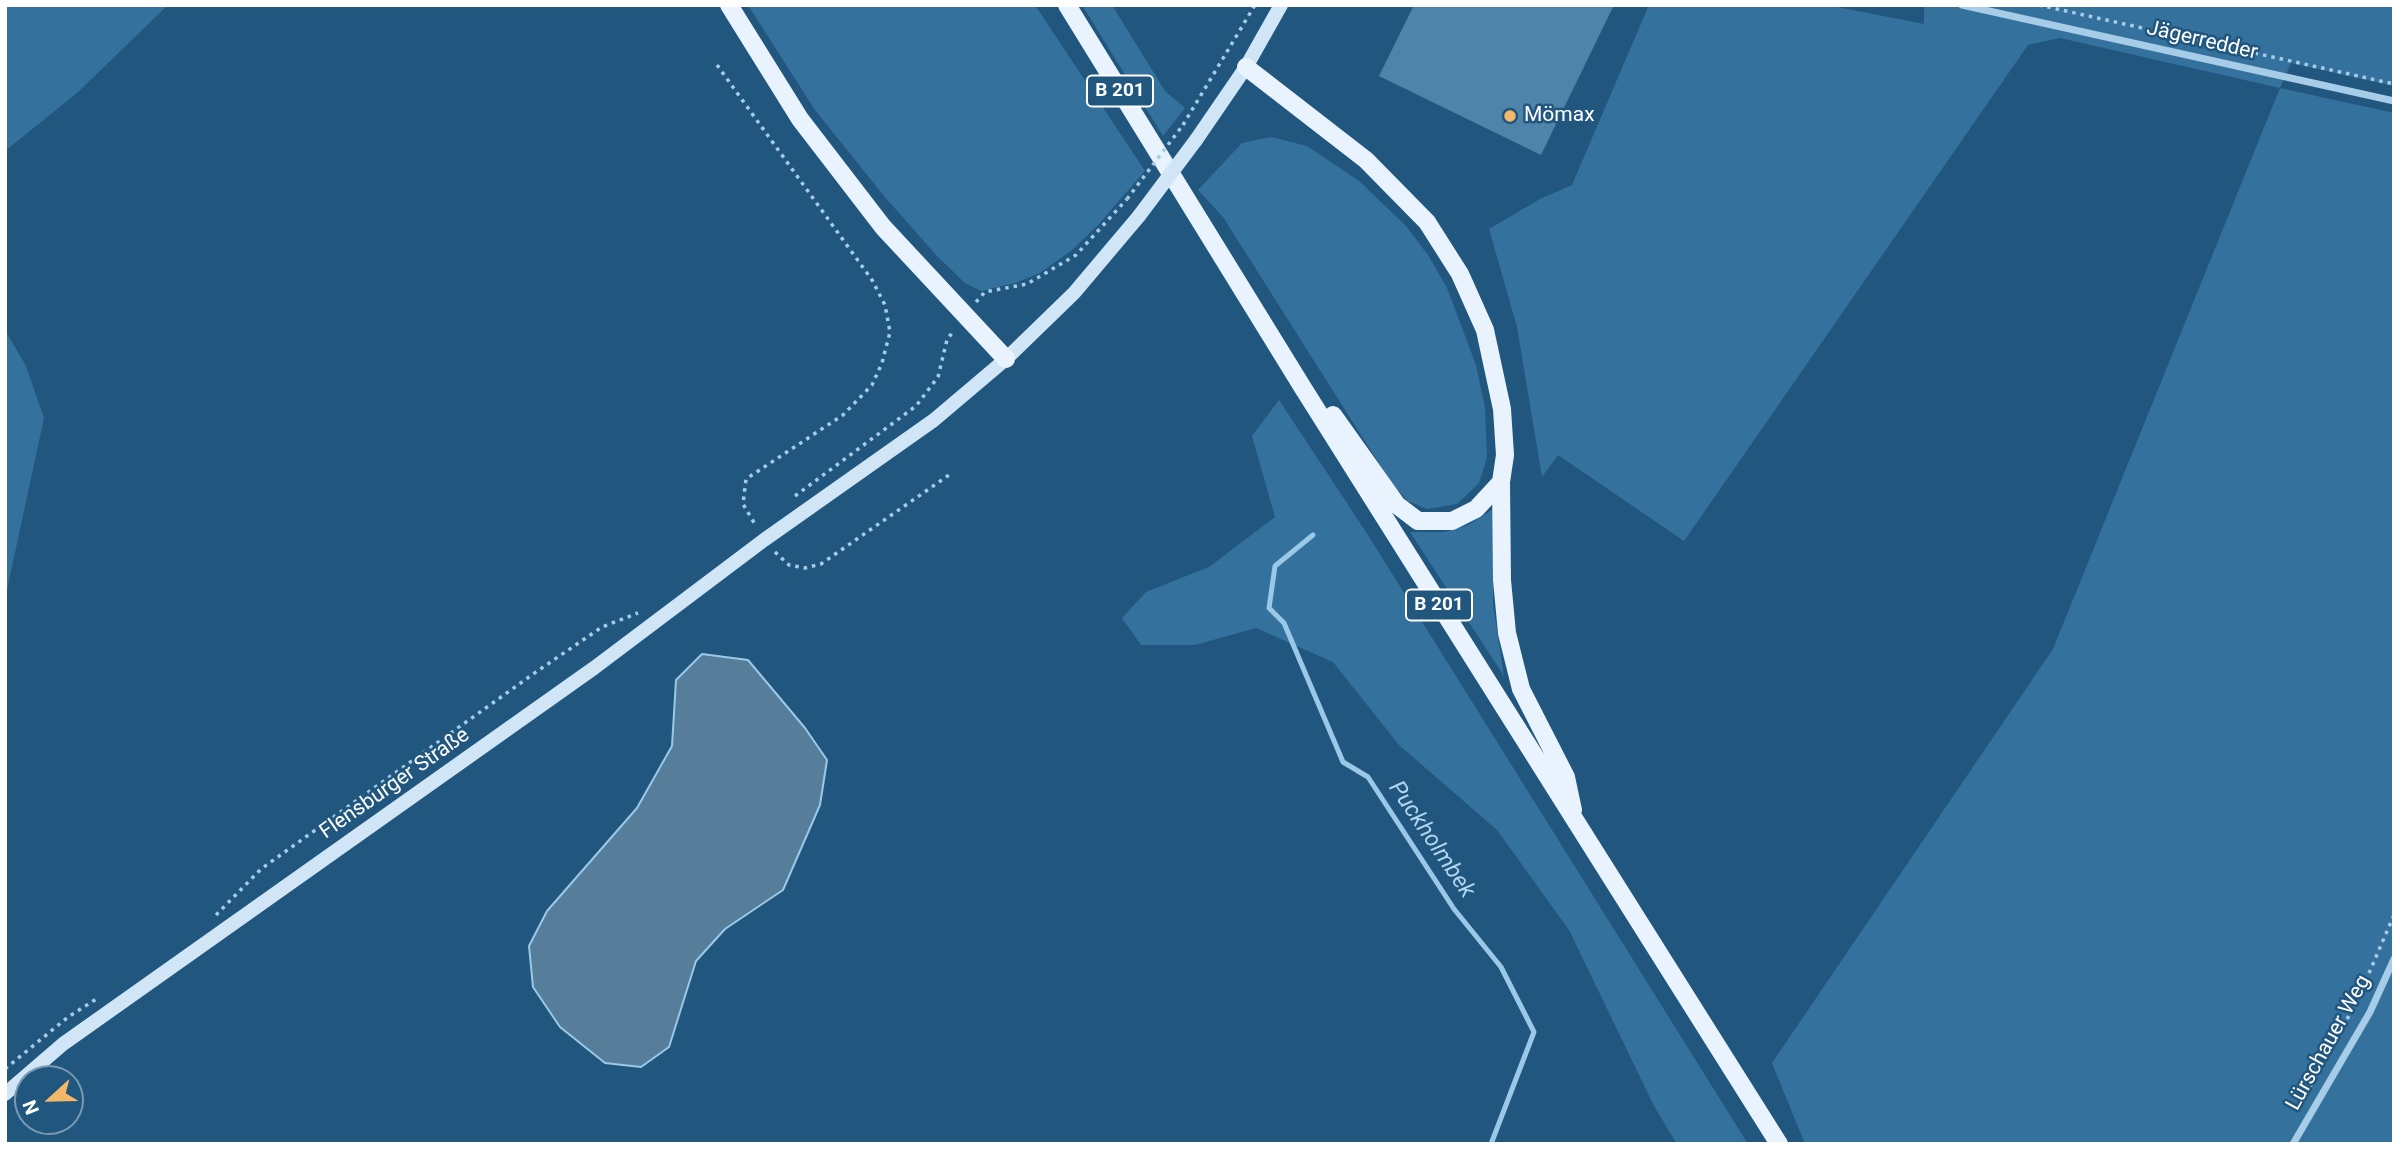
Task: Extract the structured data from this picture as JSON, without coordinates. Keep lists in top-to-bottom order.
{
  "streets": {
    "main road": ["B 201"],
    "street": ["Jägerredder", "Flensburger Straße", "Lürschauer Weg"]
  },
  "water": ["Puckholmbek"],
  "places": ["Mömax"],
  "north": "left"
}
